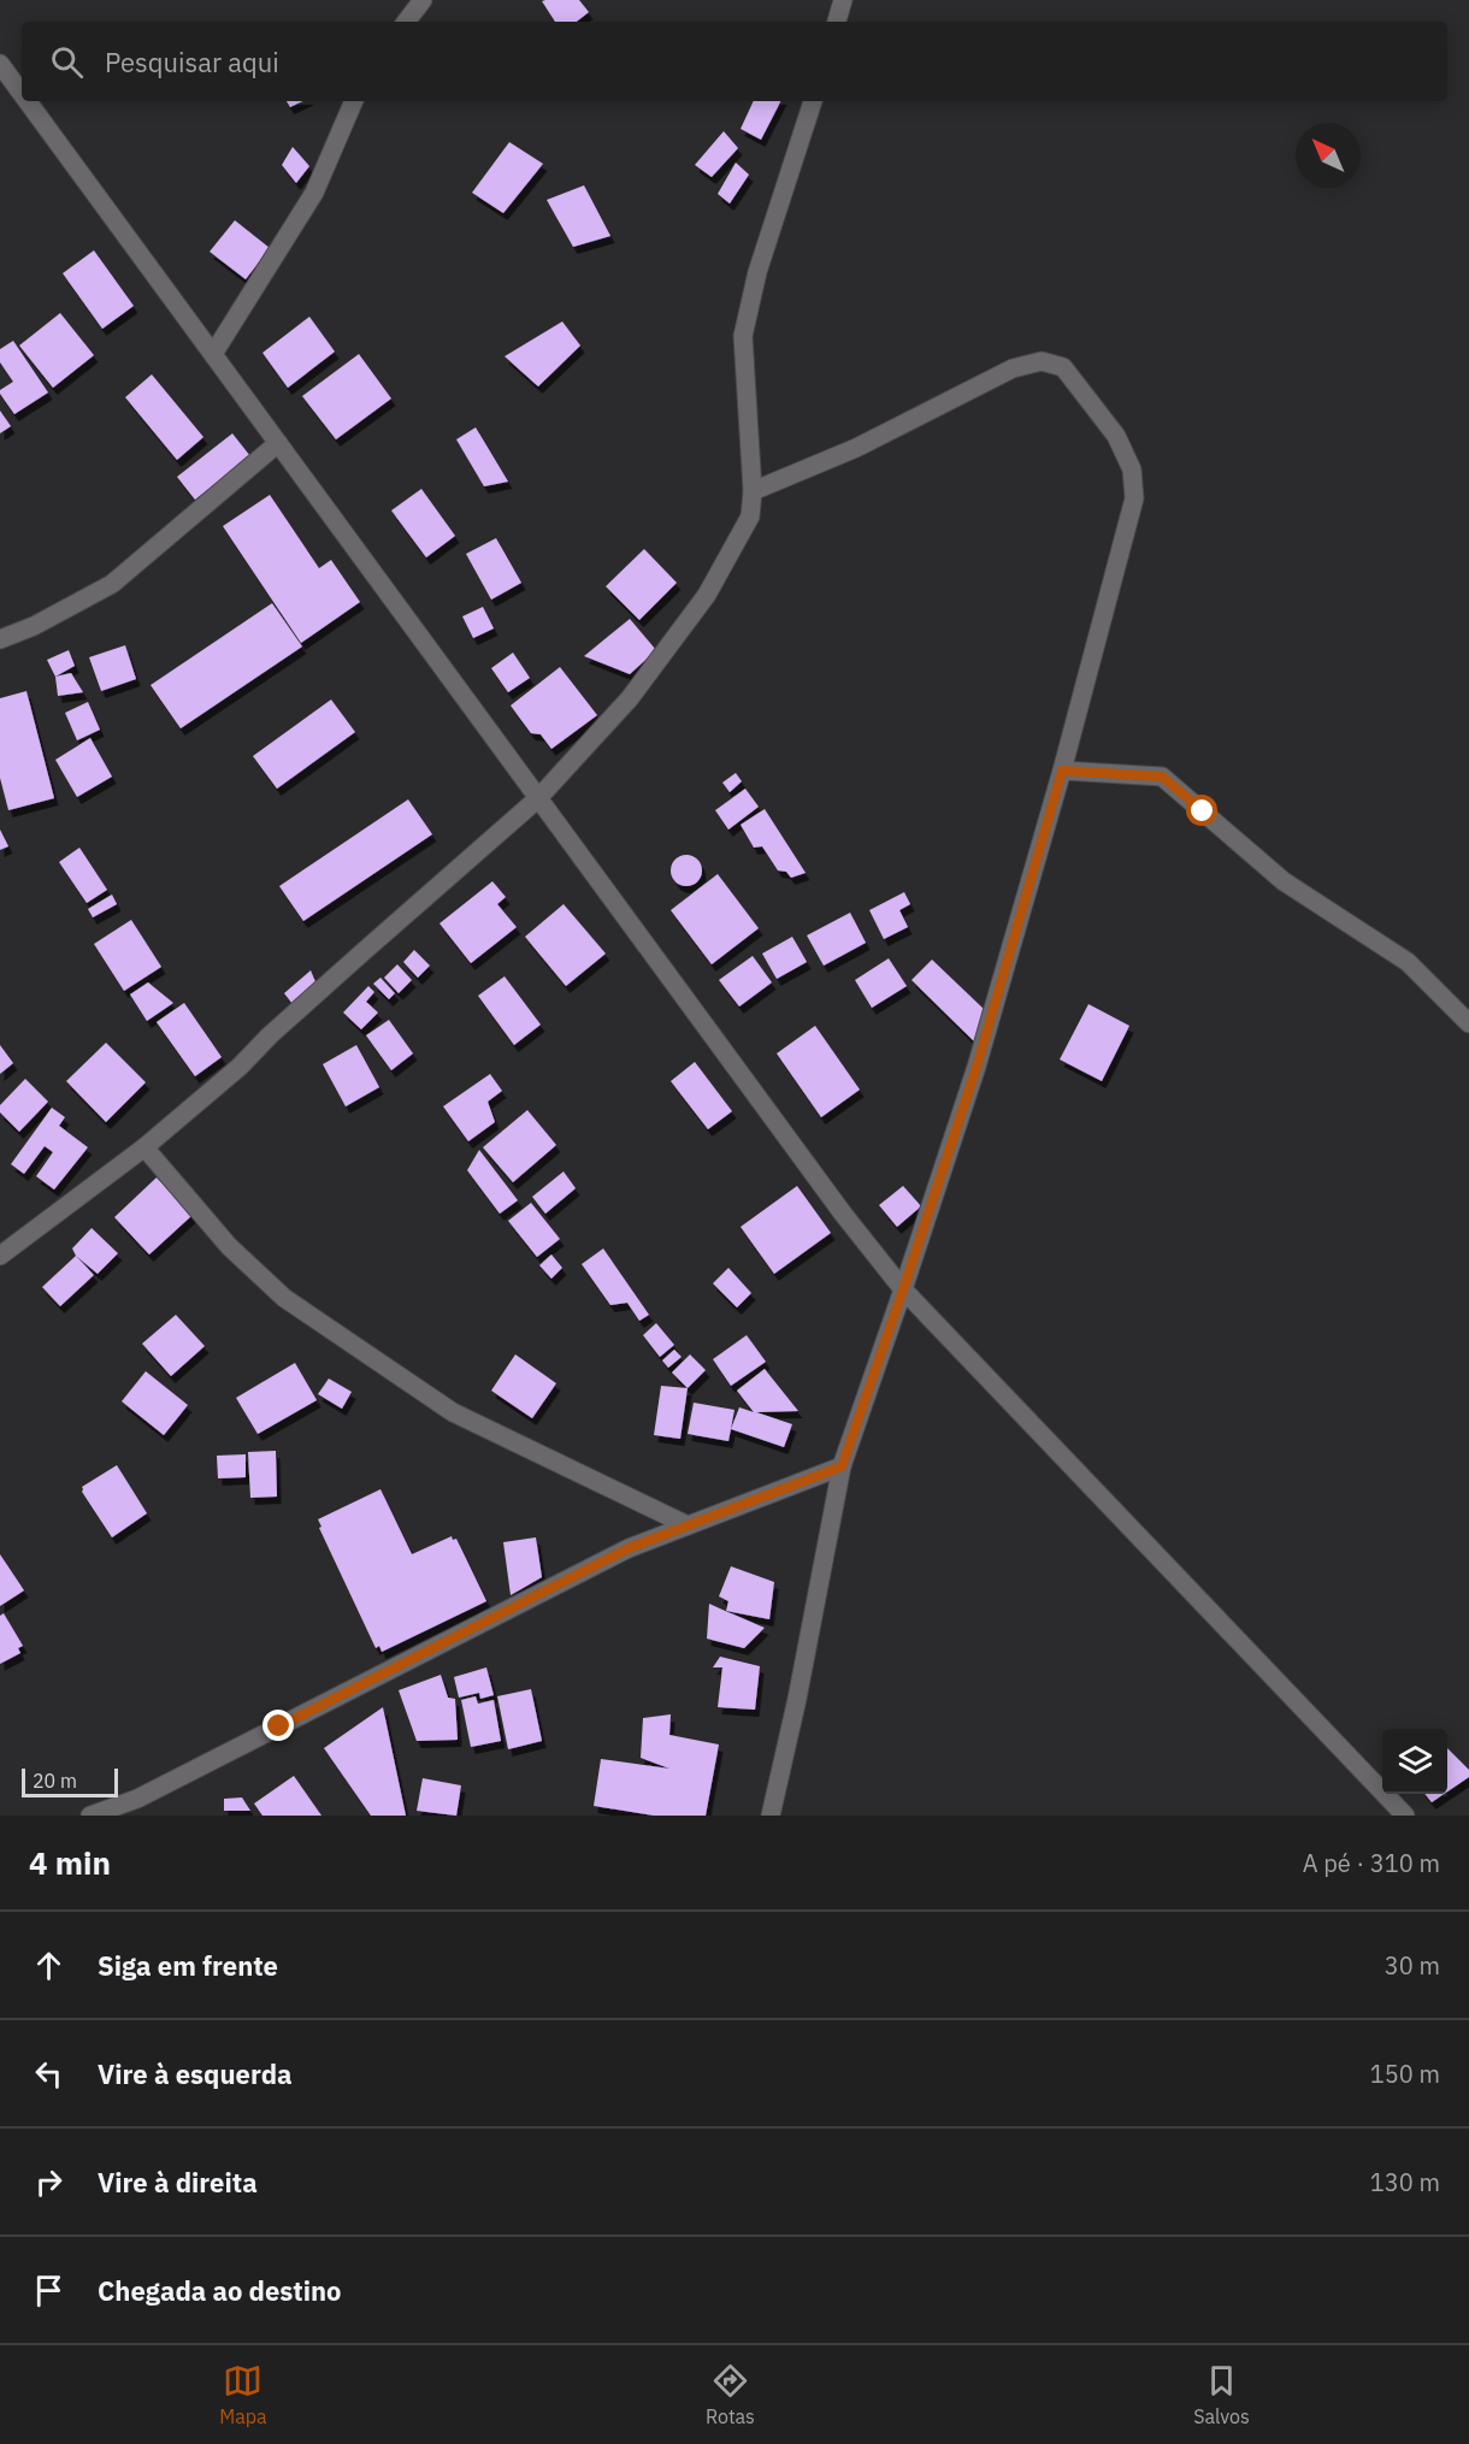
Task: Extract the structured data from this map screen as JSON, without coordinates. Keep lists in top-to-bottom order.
{
  "scale_bar": "20 m",
  "north": "top left",
  "page": {
    "search": "Pesquisar aqui",
    "scale": "20 m",
    "heading": ["4 min", "A pé · 310 m"],
    "list": [
      ["Siga em frente", "30 m"],
      ["Vire à esquerda", "150 m"],
      ["Vire à direita", "130 m"],
      "Chegada ao destino"
    ],
    "nav": ["Mapa", "Rotas", "Salvos"]
  }
}
